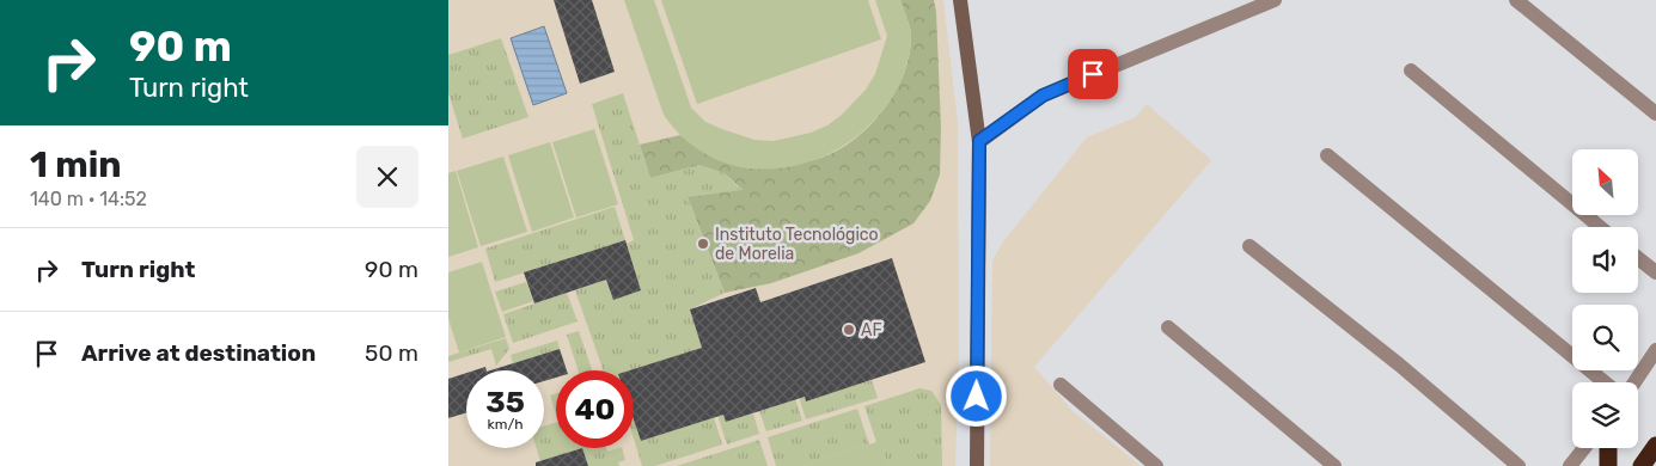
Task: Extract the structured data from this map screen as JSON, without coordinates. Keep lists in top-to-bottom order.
{
  "places": ["Instituto Tecnológico de Morelia", "AF"],
  "north": "top left",
  "page": {
    "turn": ["90 m", "Turn right"],
    "heading": ["1 min", "140 m · 14:52"],
    "list": [
      {
        "name": "Turn right",
        "value": "90 m"
      },
      {
        "name": "Arrive at destination",
        "value": "50 m"
      }
    ],
    "speed": "35 km/h",
    "limit": "40"
  }
}
